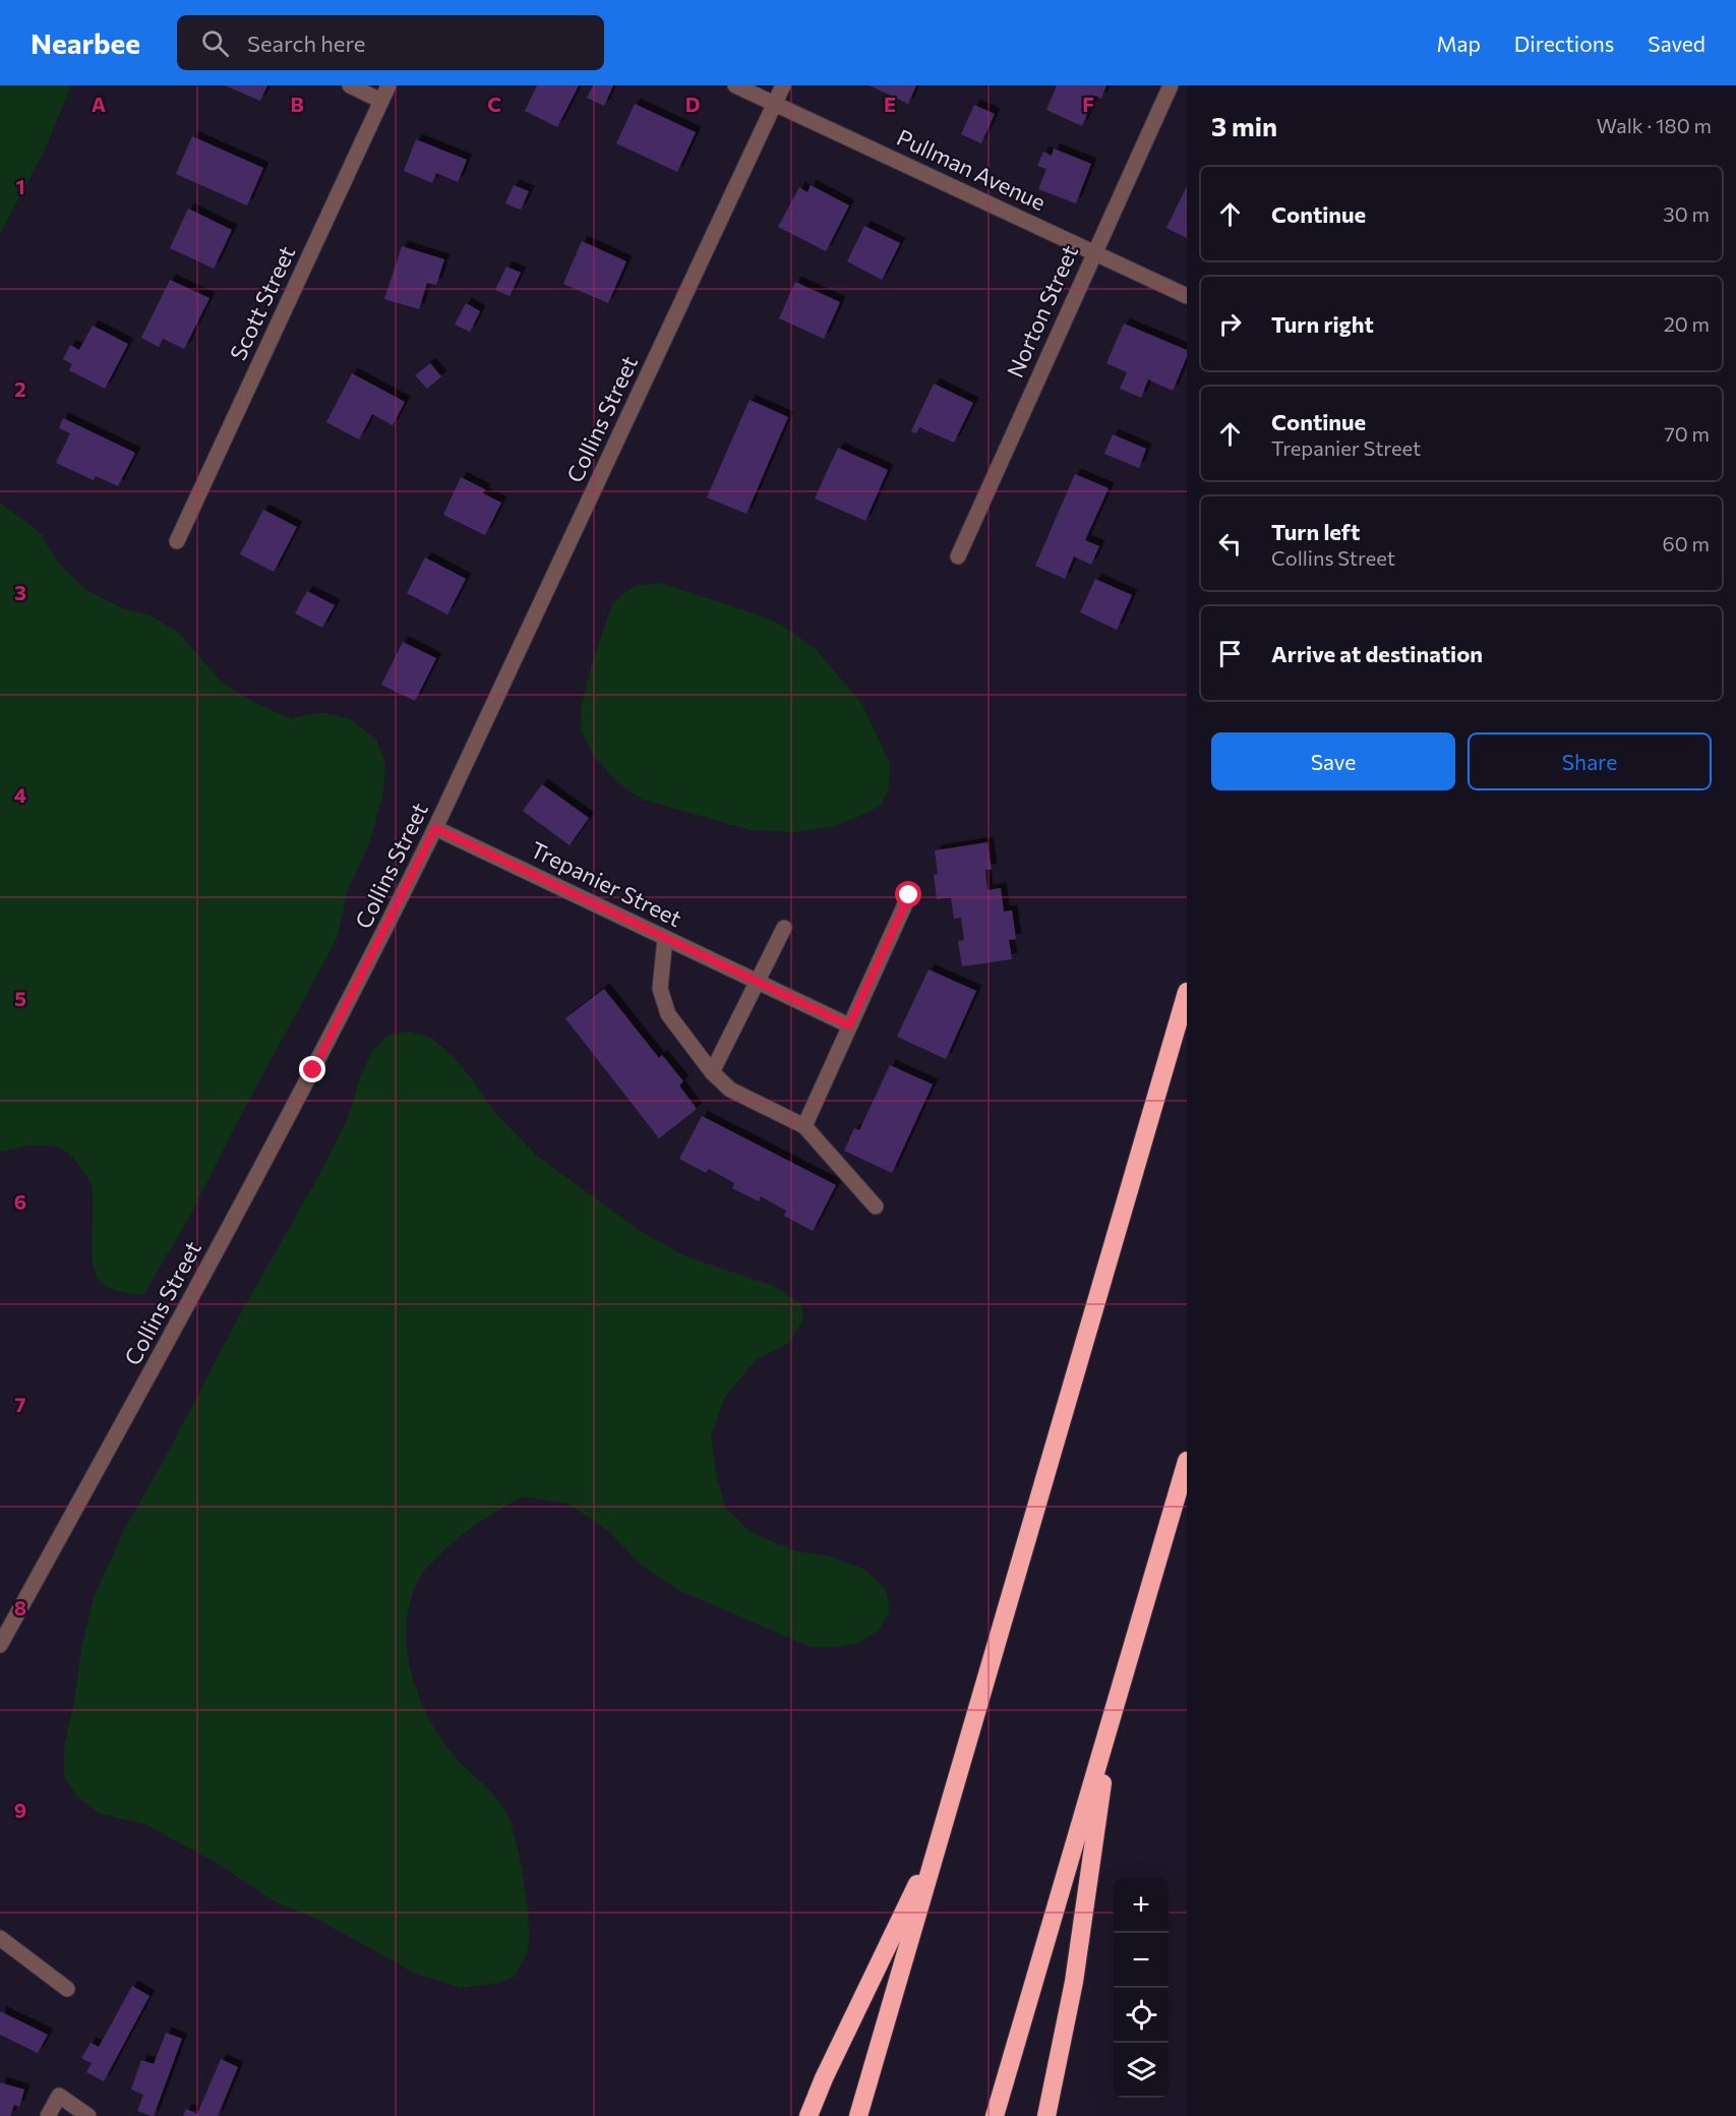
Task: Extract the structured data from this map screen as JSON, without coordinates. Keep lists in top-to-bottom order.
{
  "streets": {
    "street": [
      "Pullman Avenue",
      "Scott Street",
      "Norton Street",
      "Collins Street",
      "Trepanier Street"
    ]
  },
  "crossings": [
    ["Pullman Avenue", "Norton Street"],
    ["Pullman Avenue", "Collins Street"],
    ["Collins Street", "Trepanier Street"]
  ],
  "page": {
    "header": "Nearbee",
    "search": "Search here",
    "nav": ["Map", "Directions", "Saved"],
    "heading": ["3 min", "Walk · 180 m"],
    "list": [
      ["Continue", "30 m"],
      ["Turn right", "20 m"],
      ["Continue", "Trepanier Street", "70 m"],
      ["Turn left", "Collins Street", "60 m"],
      "Arrive at destination"
    ],
    "buttons": ["Save", "Share"],
    "map_buttons": ["+", "−"]
  },
  "grid": {
    "columns": [
      "A",
      "B",
      "C",
      "D",
      "E",
      "F"
    ],
    "rows": [
      "1",
      "2",
      "3",
      "4",
      "5",
      "6",
      "7",
      "8",
      "9"
    ]
  }
}
